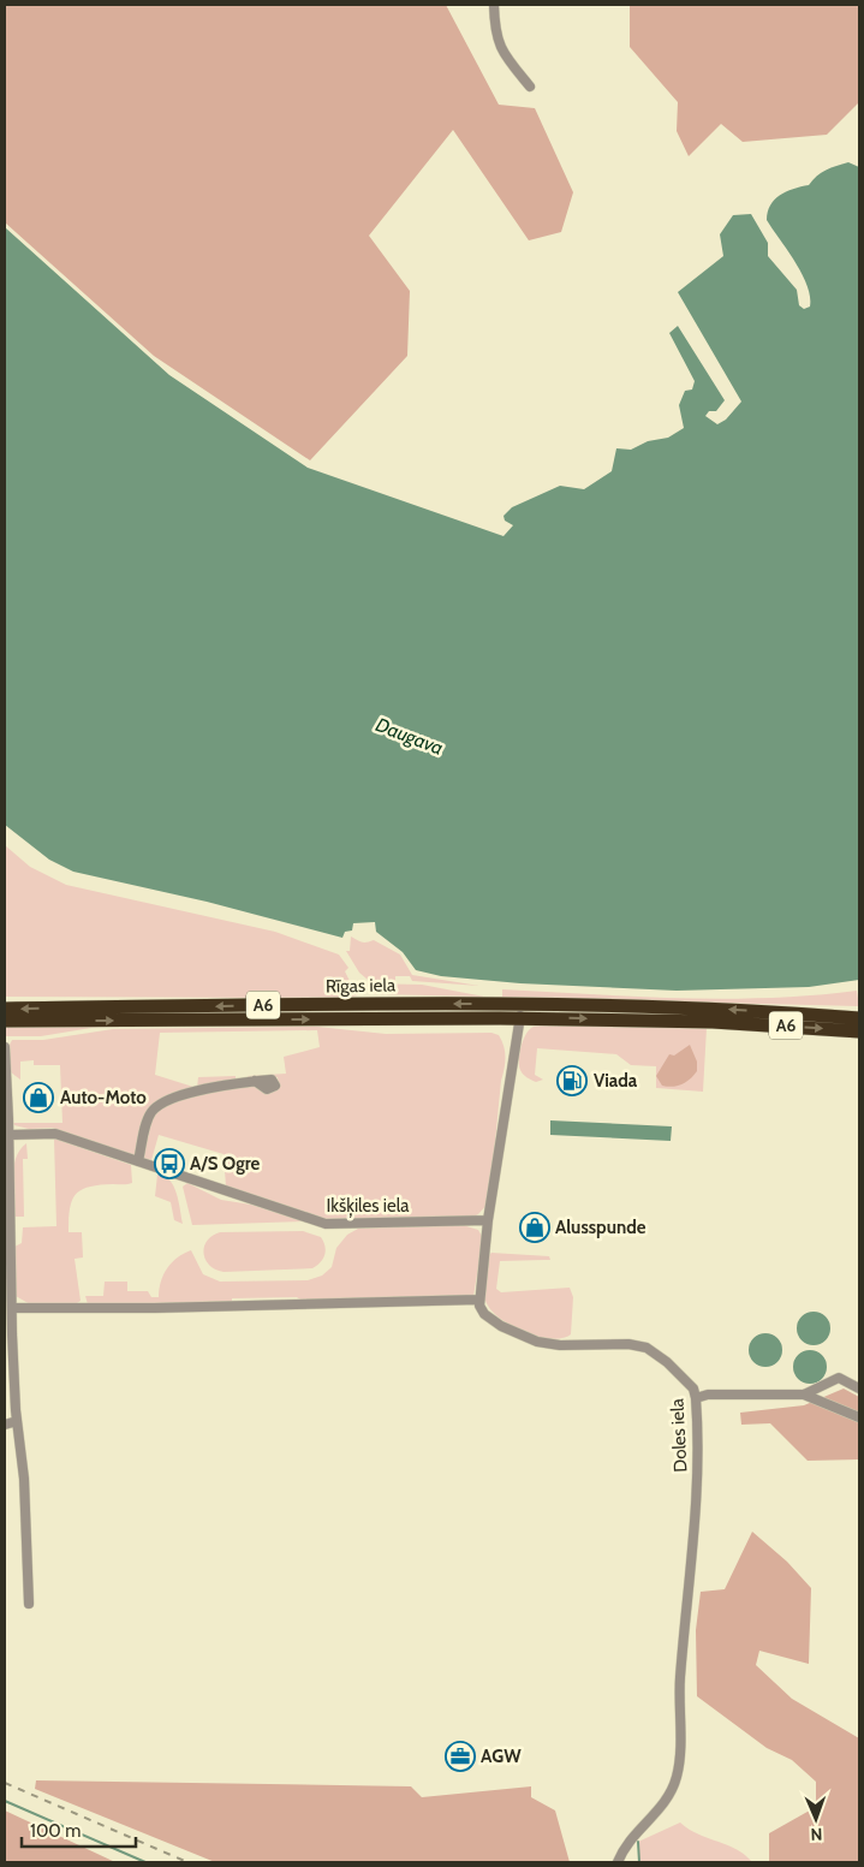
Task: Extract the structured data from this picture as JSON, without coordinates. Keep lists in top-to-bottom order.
{
  "streets": {
    "highway": ["Rīgas iela", "A6"],
    "street": ["Ikšķiles iela", "Doles iela"]
  },
  "crossings": [
    ["Rīgas iela", "A6"]
  ],
  "water": ["Daugava"],
  "places": {
    "fuel station": ["Viada"],
    "shop": ["Auto-Moto", "Alusspunde"],
    "bus stop": ["A/S Ogre"],
    "office": ["AGW"]
  },
  "scale_bar": "100 m",
  "north": "bottom"
}
